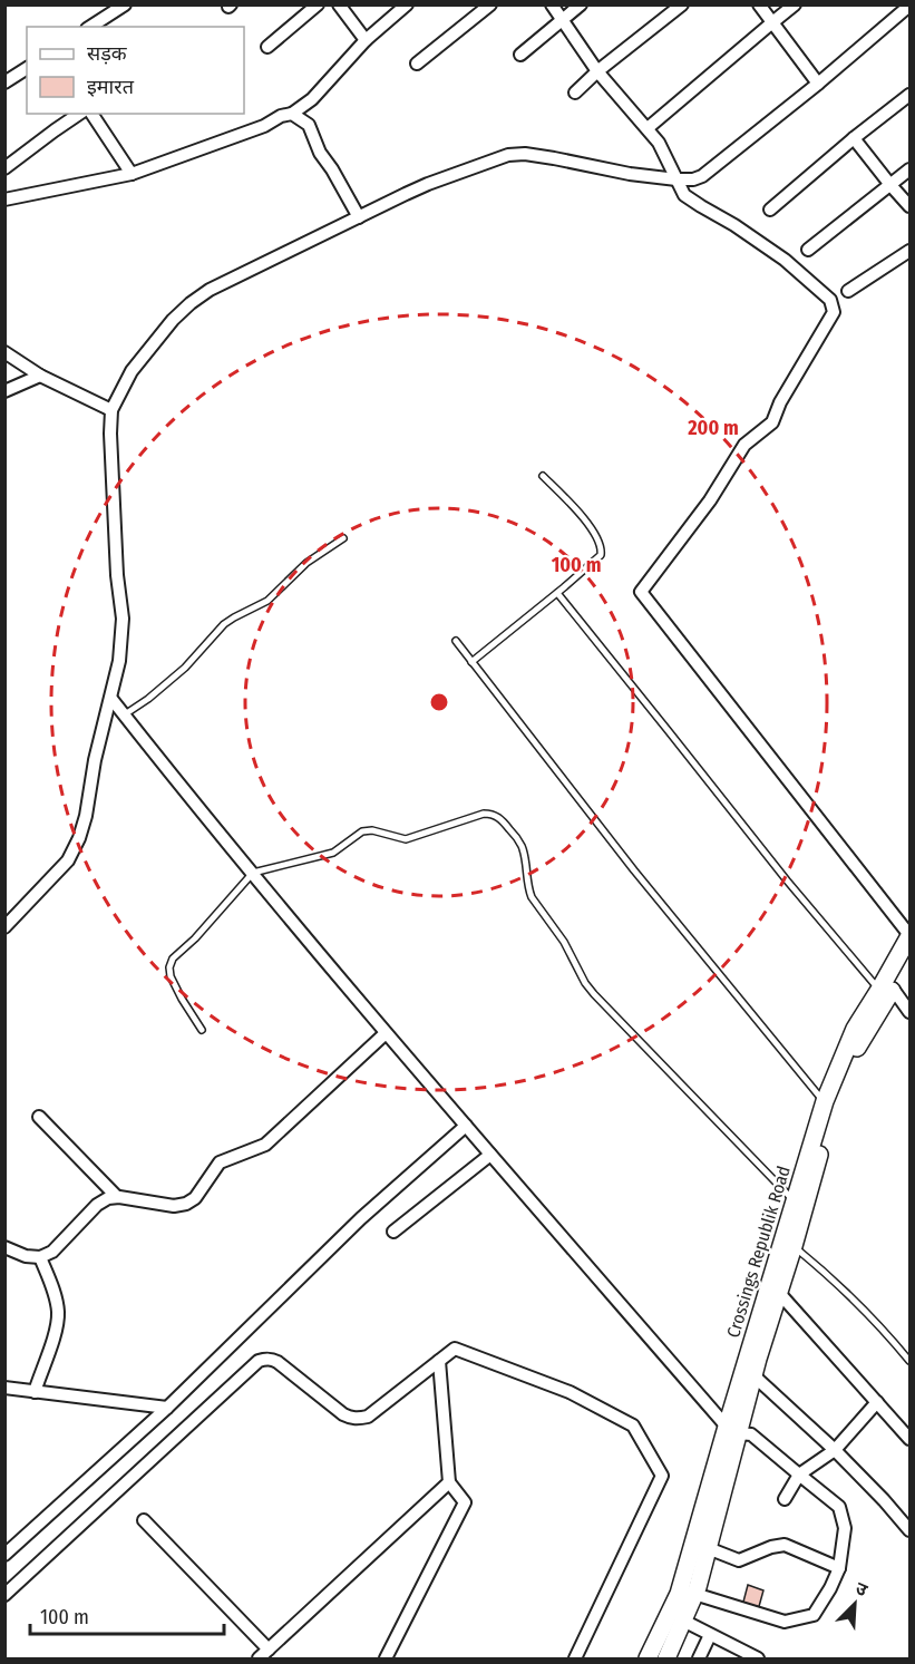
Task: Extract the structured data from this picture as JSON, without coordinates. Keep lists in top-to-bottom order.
{
  "streets": {
    "street": ["Crossings Republik Road"]
  },
  "legend": ["सड़क", "इमारत"],
  "scale_bar": "100 m",
  "north": "top right",
  "rings": ["200 m", "100 m"]
}
